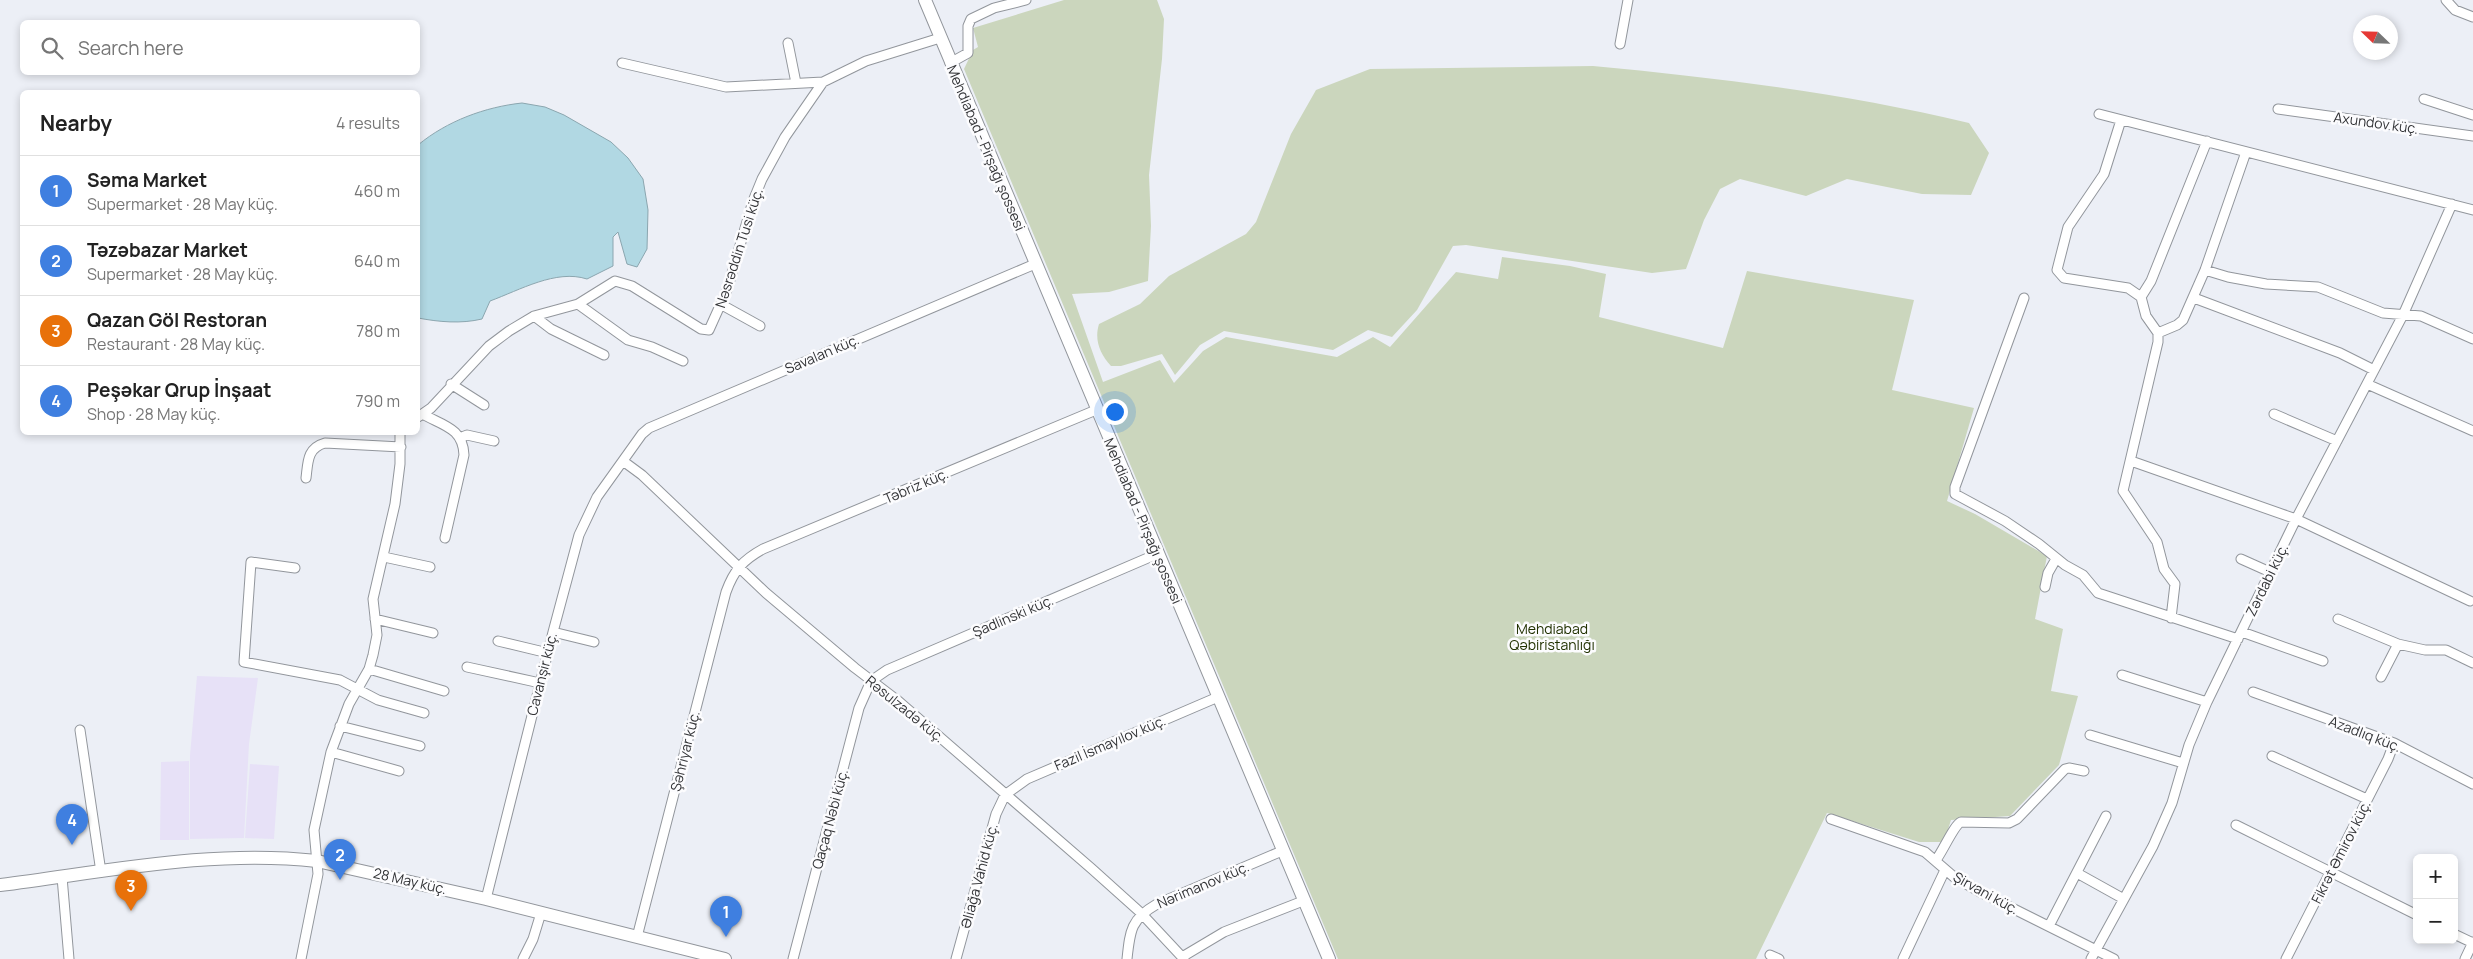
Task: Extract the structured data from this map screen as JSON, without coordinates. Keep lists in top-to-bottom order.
{
  "streets": {
    "main road": ["Mehdiabad - Pirşağı şossesi", "28 May küç."],
    "street": [
      "Axundov küç.",
      "Nəsrəddin Tusi küç.",
      "Savalan küç.",
      "Təbriz küç.",
      "Zərdabi küç.",
      "Şadlinski küç.",
      "Cavanşir küç.",
      "Rəsulzadə küç.",
      "Azadlıq küç.",
      "Fazil İsmayılov küç.",
      "Şəhriyar küç.",
      "Qaçaq Nəbi küç.",
      "Fikrət Əmirov küç.",
      "Əliağa Vahid küç.",
      "Nərimanov küç.",
      "Şirvani küç."
    ]
  },
  "crossings": [
    ["Mehdiabad - Pirşağı şossesi", "Nəsrəddin Tusi küç."],
    ["Mehdiabad - Pirşağı şossesi", "Savalan küç."],
    ["Mehdiabad - Pirşağı şossesi", "Təbriz küç."],
    ["Mehdiabad - Pirşağı şossesi", "Şadlinski küç."],
    ["Mehdiabad - Pirşağı şossesi", "Fazil İsmayılov küç."],
    ["Mehdiabad - Pirşağı şossesi", "Nərimanov küç."],
    ["Savalan küç.", "Cavanşir küç."],
    ["Savalan küç.", "Rəsulzadə küç."],
    ["Təbriz küç.", "Rəsulzadə küç."],
    ["Təbriz küç.", "Şəhriyar küç."],
    ["Zərdabi küç.", "Şirvani küç."],
    ["Şadlinski küç.", "Rəsulzadə küç."],
    ["Şadlinski küç.", "Qaçaq Nəbi küç."],
    ["Cavanşir küç.", "Rəsulzadə küç."],
    ["Cavanşir küç.", "28 May küç."],
    ["Rəsulzadə küç.", "Fazil İsmayılov küç."],
    ["Rəsulzadə küç.", "Şəhriyar küç."],
    ["Rəsulzadə küç.", "Qaçaq Nəbi küç."],
    ["Rəsulzadə küç.", "Əliağa Vahid küç."],
    ["Rəsulzadə küç.", "Nərimanov küç."],
    ["Azadlıq küç.", "Fikrət Əmirov küç."],
    ["Fazil İsmayılov küç.", "Əliağa Vahid küç."],
    ["Şəhriyar küç.", "28 May küç."]
  ],
  "parks": ["Mehdiabad Qəbiristanlığı"],
  "north": "top left",
  "page": {
    "search": "Search here",
    "heading": ["Nearby", "4 results"],
    "list": [
      {
        "mark": "1",
        "name": "Səma Market",
        "note": "Supermarket · 28 May küç.",
        "value": "460 m"
      },
      {
        "mark": "2",
        "name": "Təzəbazar Market",
        "note": "Supermarket · 28 May küç.",
        "value": "640 m"
      },
      {
        "mark": "3",
        "name": "Qazan Göl Restoran",
        "note": "Restaurant · 28 May küç.",
        "value": "780 m"
      },
      {
        "mark": "4",
        "name": "Peşəkar Qrup İnşaat",
        "note": "Shop · 28 May küç.",
        "value": "790 m"
      }
    ],
    "pins": [
      "4",
      "2",
      "3",
      "1"
    ],
    "map_buttons": ["+", "−"]
  }
}
